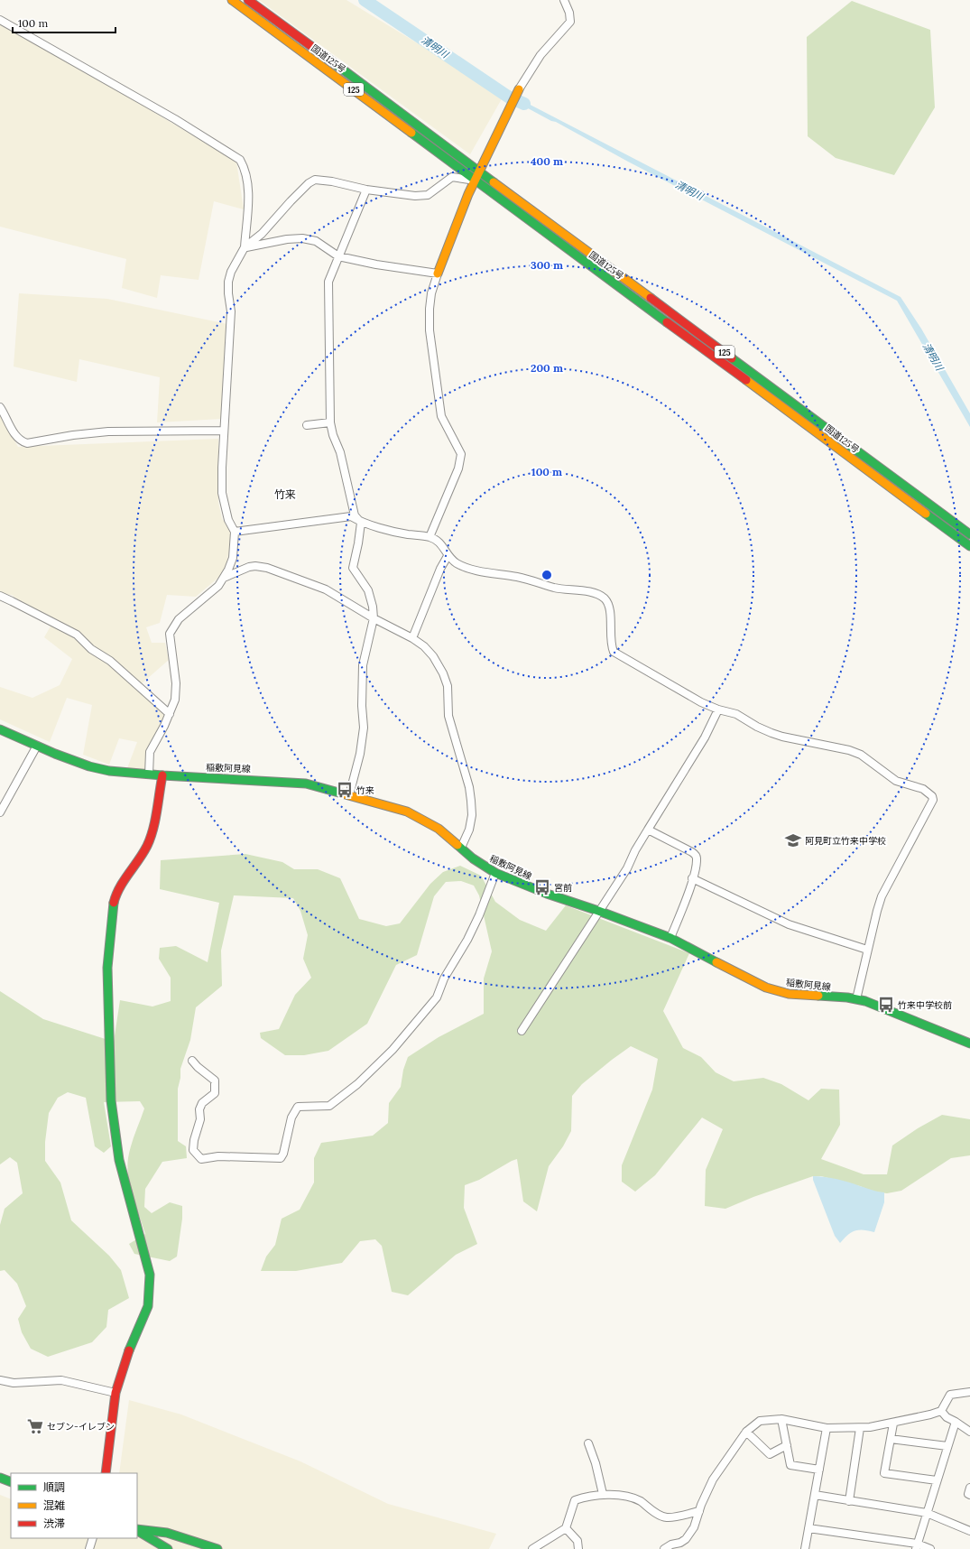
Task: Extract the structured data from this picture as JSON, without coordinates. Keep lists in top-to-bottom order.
{
  "streets": {
    "main road": ["国道125号", "125", "稲敷阿見線"]
  },
  "districts": ["竹来"],
  "water": ["清明川"],
  "places": {
    "bus stop": ["竹来", "宮前", "竹来中学校前"],
    "school or university": ["阿見町立竹来中学校"],
    "supermarket": ["セブン-イレブン"]
  },
  "legend": ["順調", "混雑", "渋滞"],
  "scale_bar": "100 m",
  "rings": [
    "400 m",
    "300 m",
    "200 m",
    "100 m"
  ]
}
